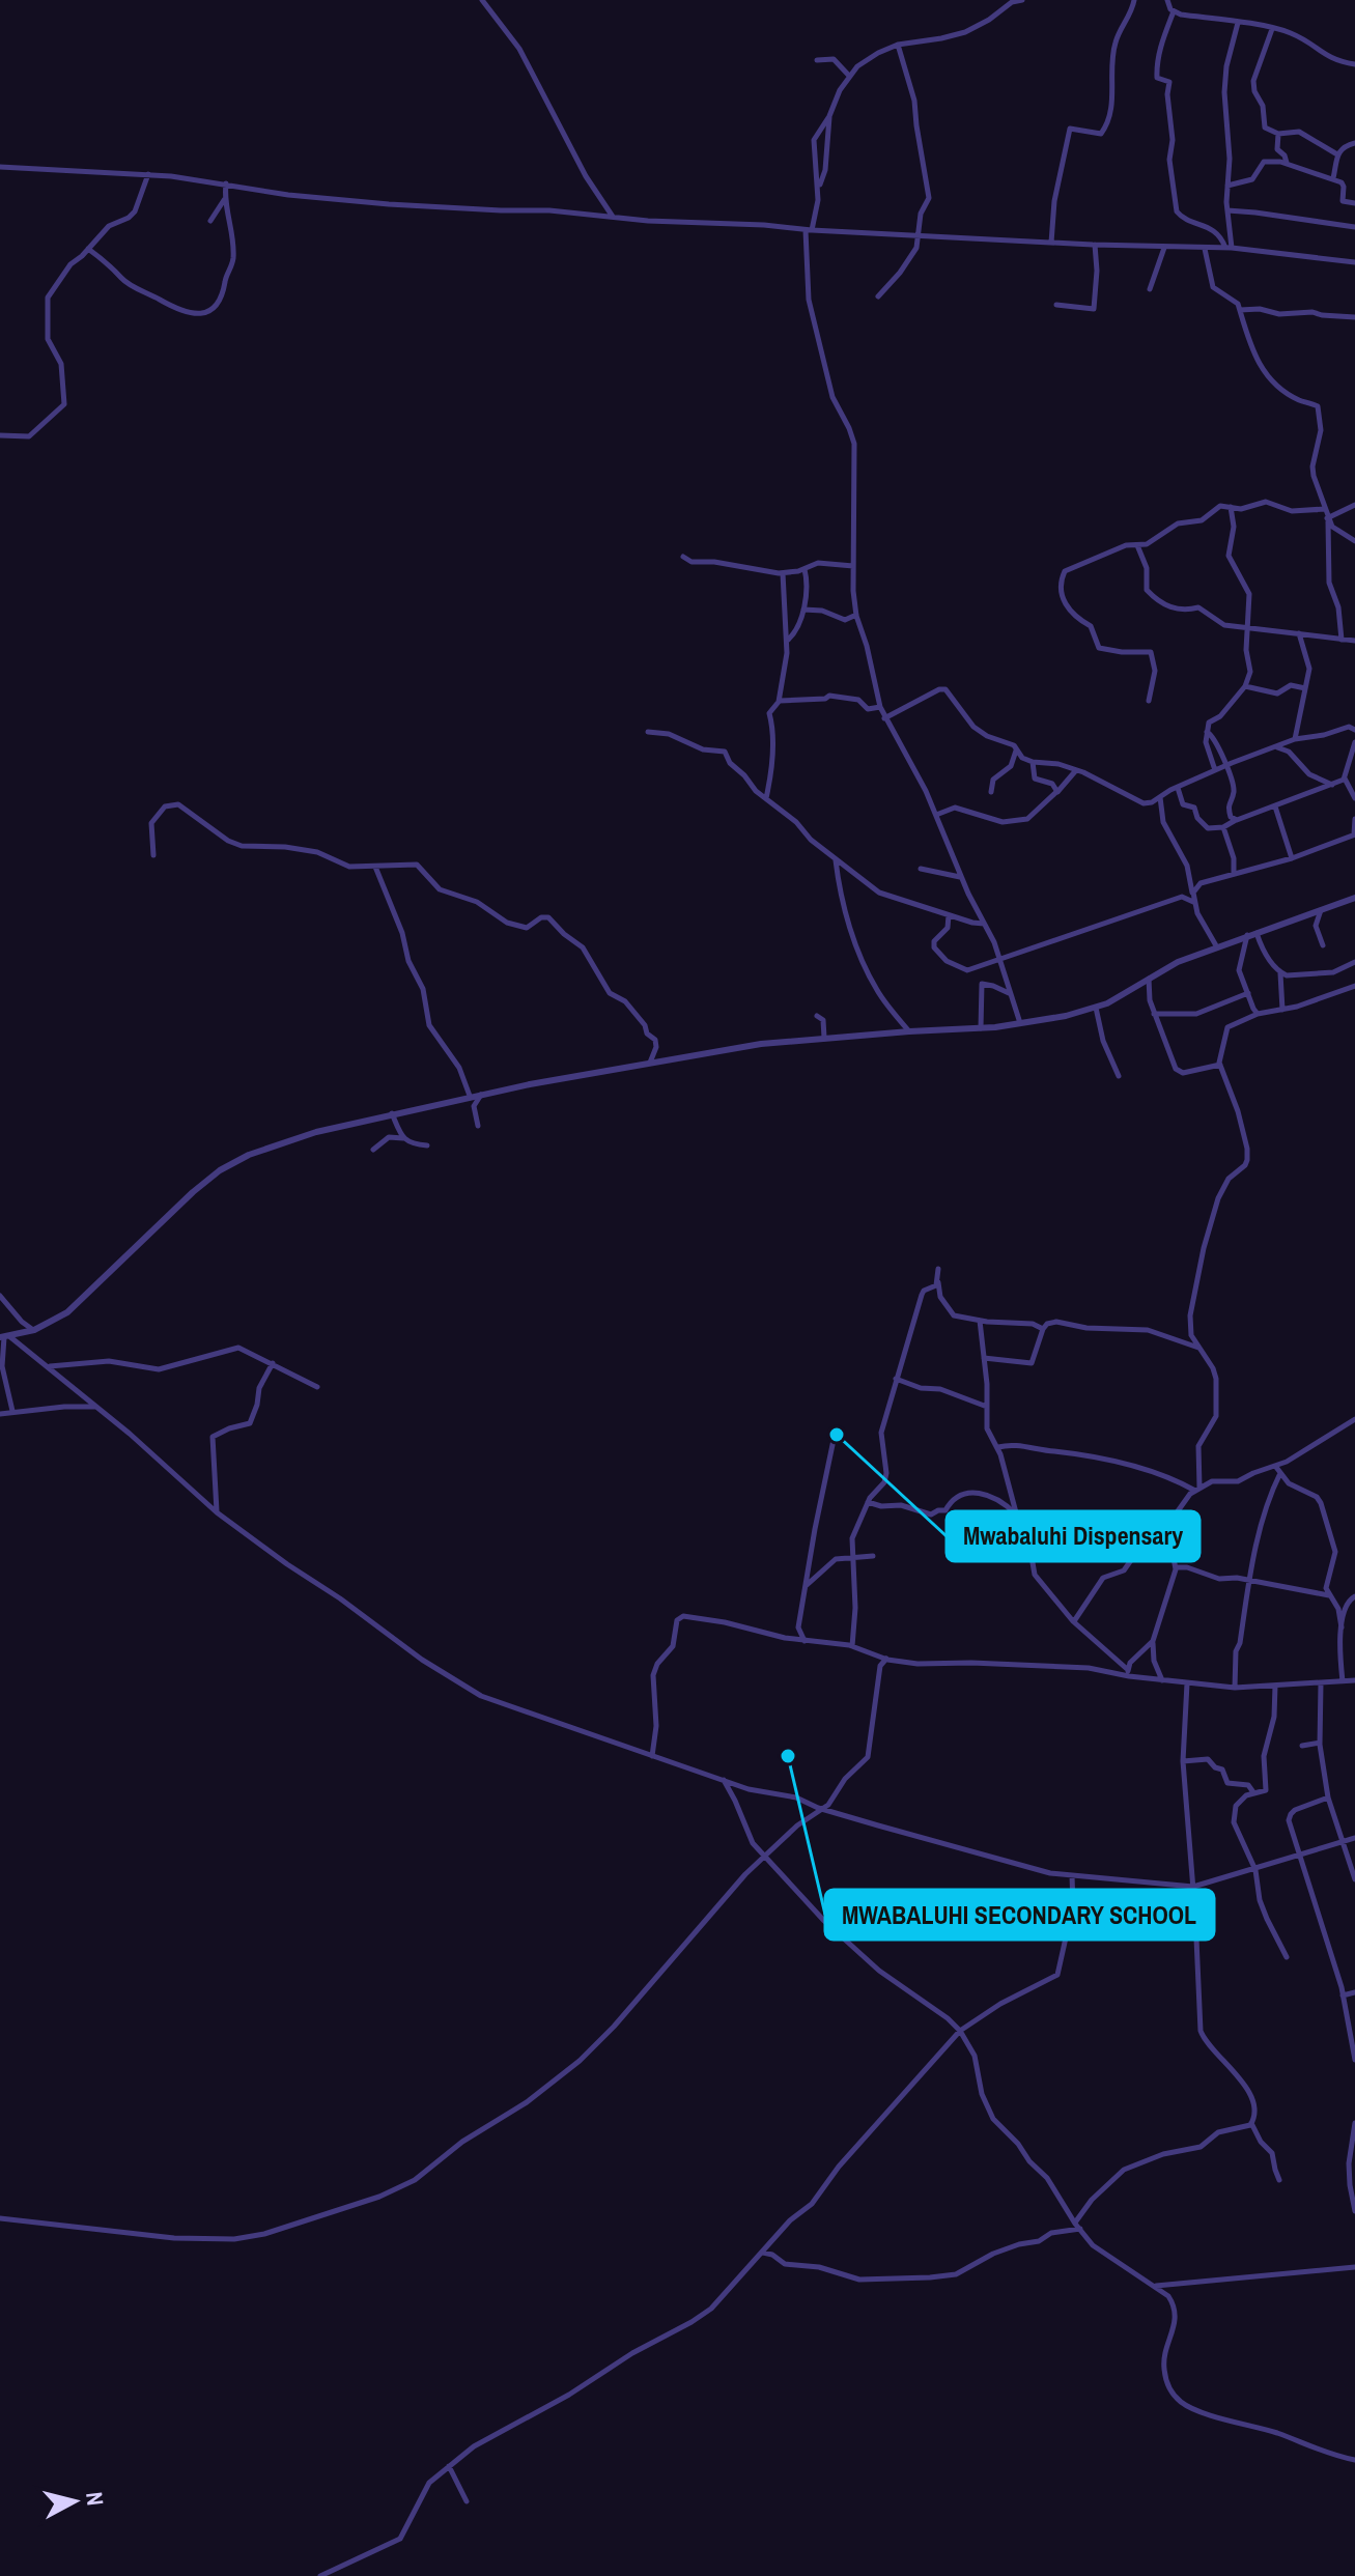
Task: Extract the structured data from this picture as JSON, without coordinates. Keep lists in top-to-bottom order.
{
  "places": ["Mwabaluhi Dispensary", "MWABALUHI SECONDARY SCHOOL"],
  "north": "right"
}
